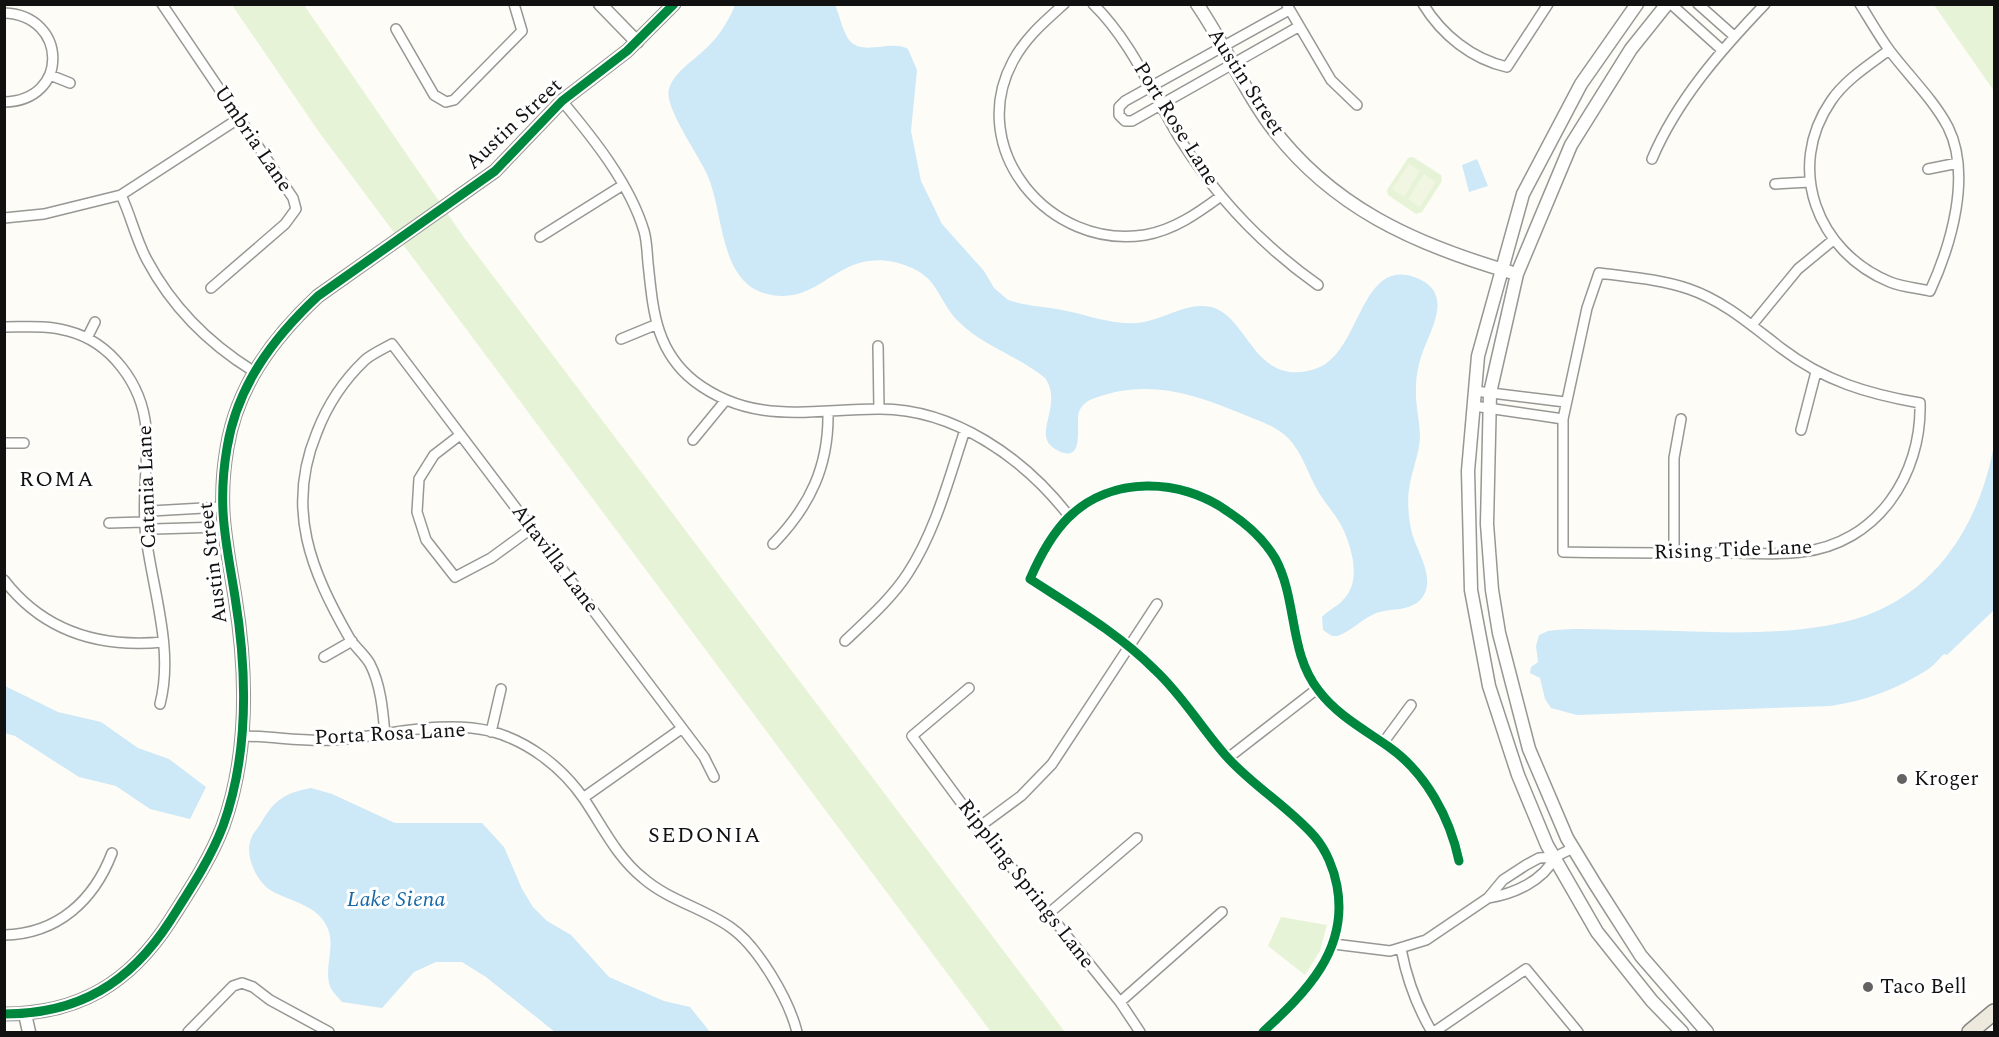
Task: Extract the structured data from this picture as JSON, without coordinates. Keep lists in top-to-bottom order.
{
  "streets": {
    "street": [
      "Austin Street",
      "Port Rose Lane",
      "Umbria Lane",
      "Catania Lane",
      "Rising Tide Lane",
      "Altavilla Lane",
      "Porta Rosa Lane",
      "Rippling Springs Lane"
    ]
  },
  "crossings": [
    ["Austin Street", "Porta Rosa Lane"]
  ],
  "districts": ["ROMA", "SEDONIA"],
  "water": ["Lake Siena"],
  "places": ["Kroger", "Taco Bell"]
}
